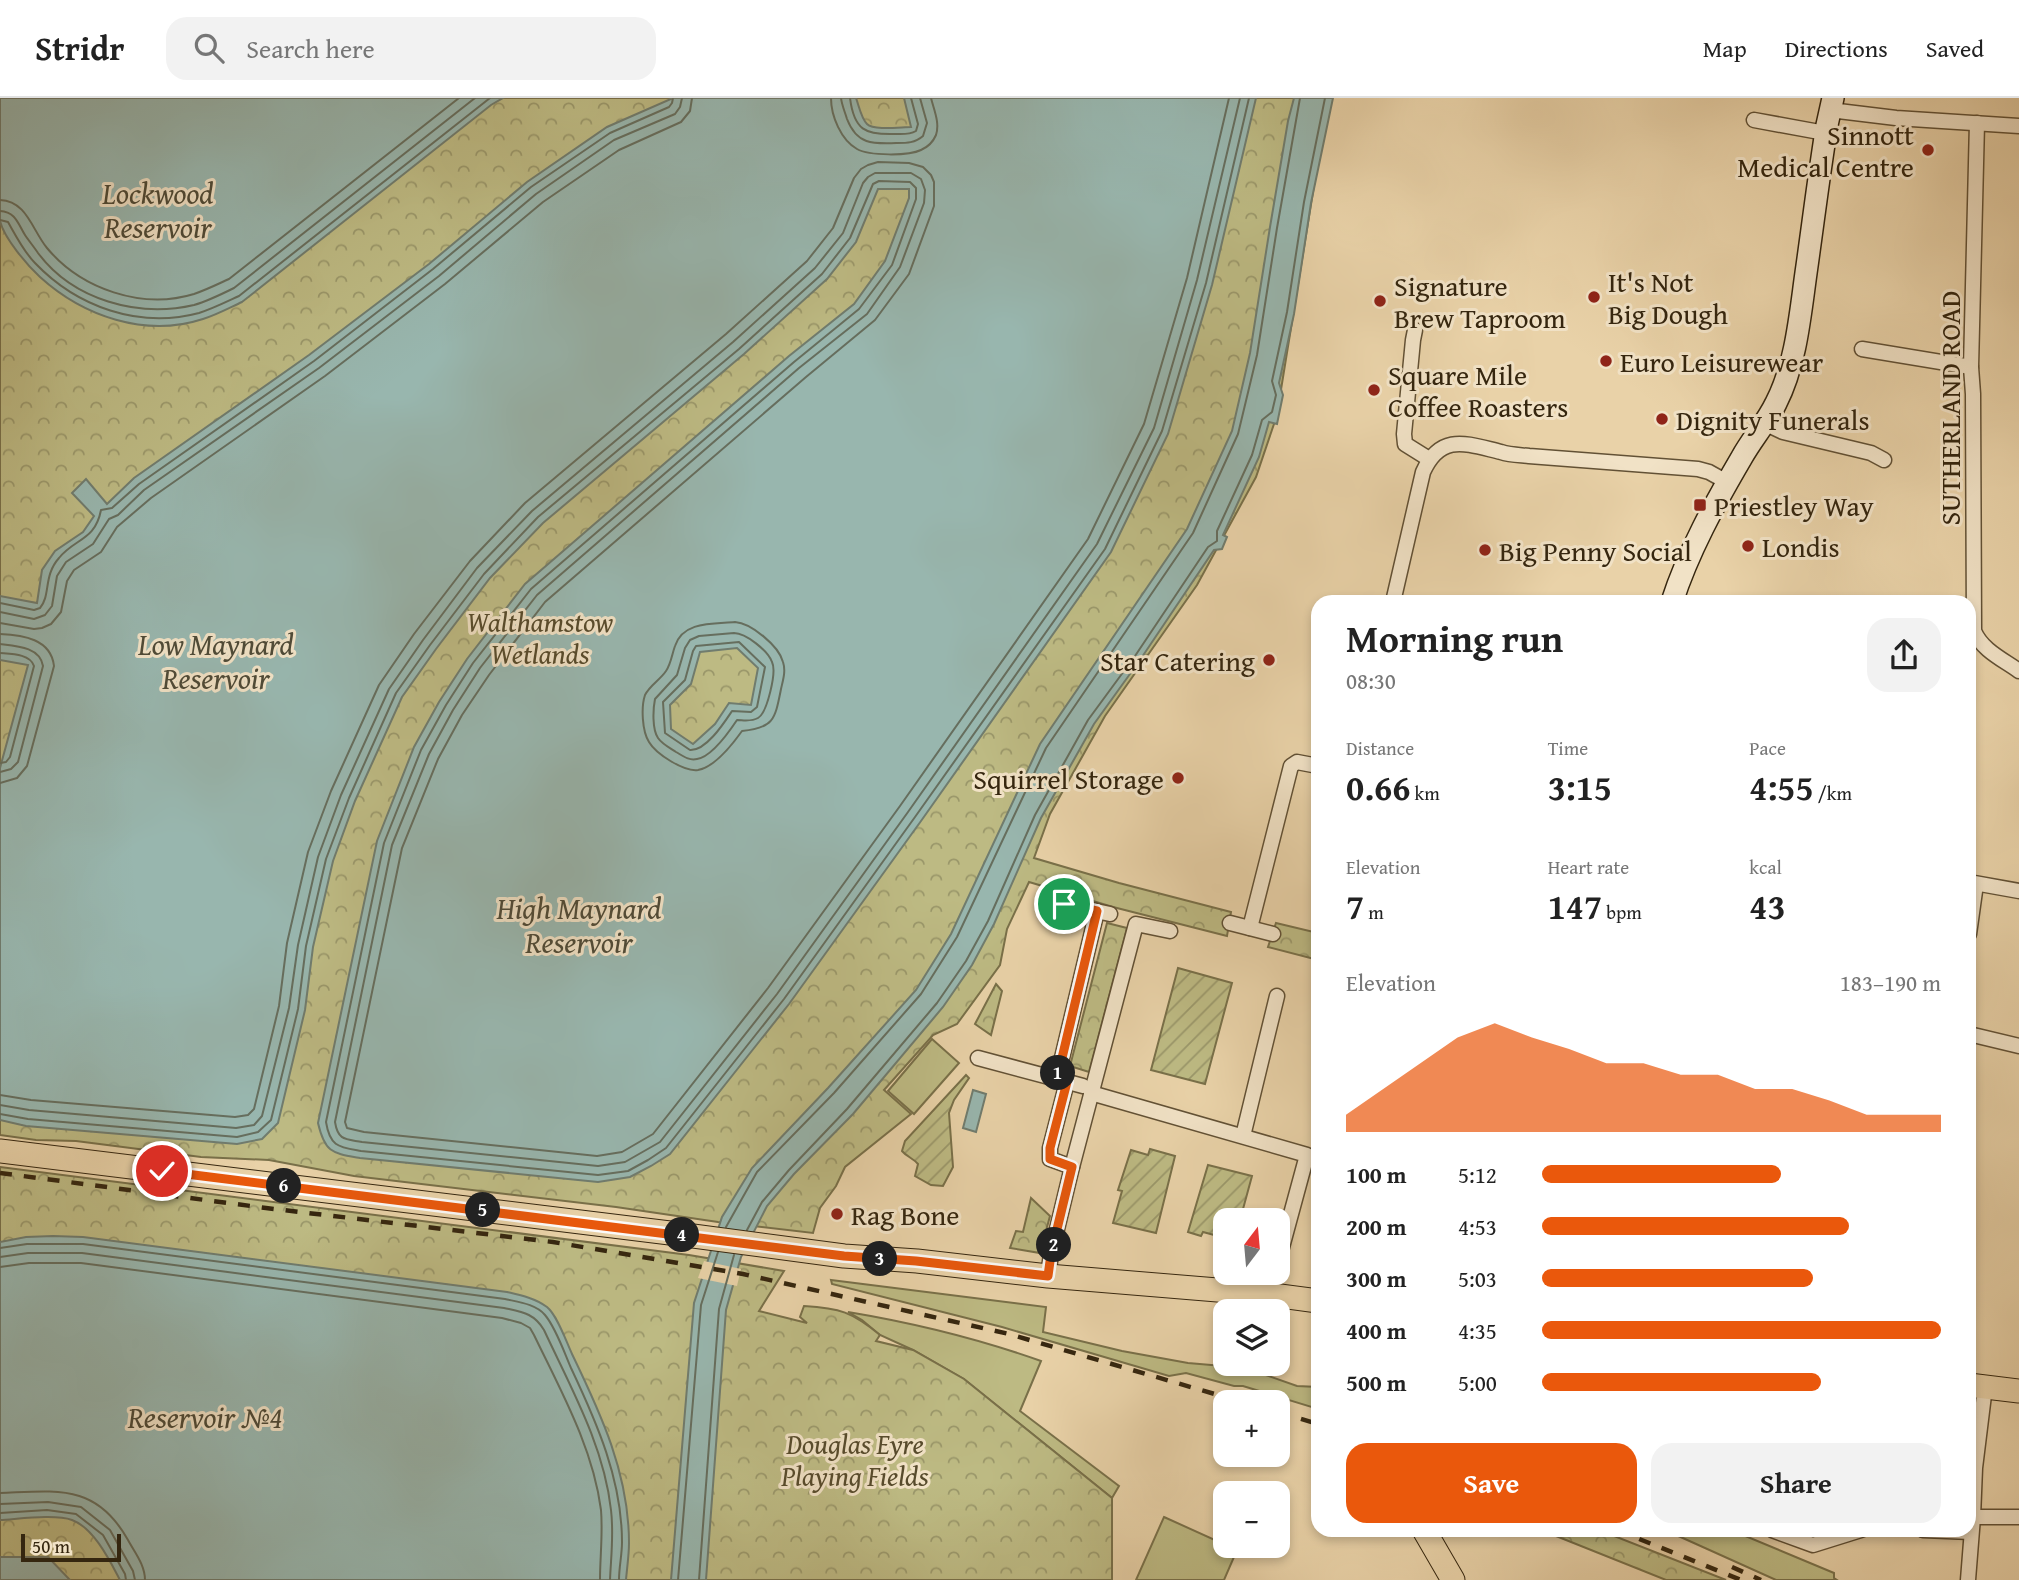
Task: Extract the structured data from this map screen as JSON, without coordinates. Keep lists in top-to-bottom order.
{
  "streets": {
    "street": ["SUTHERLAND ROAD"]
  },
  "water": [
    "Lockwood Reservoir",
    "Low Maynard Reservoir",
    "High Maynard Reservoir",
    "Reservoir №4"
  ],
  "parks": ["Walthamstow Wetlands", "Douglas Eyre Playing Fields"],
  "places": {
    "other": [
      "Sinnott Medical Centre",
      "It's Not Big Dough",
      "Signature Brew Taproom",
      "Euro Leisurewear",
      "Square Mile Coffee Roasters",
      "Dignity Funerals",
      "Londis",
      "Big Penny Social",
      "Star Catering",
      "Squirrel Storage",
      "Rag Bone"
    ],
    "transit": ["Priestley Way"]
  },
  "scale_bar": "50 m",
  "north": "top",
  "page": {
    "header": "Stridr",
    "search": "Search here",
    "nav": ["Map", "Directions", "Saved"],
    "heading": ["Morning run", "08:30"],
    "stats": [
      ["Distance", "0.66 km"],
      ["Time", "3:15"],
      ["Pace", "4:55 /km"],
      ["Elevation", "7 m"],
      ["Heart rate", "147 bpm"],
      ["kcal", "43"]
    ],
    "chart": ["Elevation", "183–190 m"],
    "pins": [
      "1",
      "6",
      "5",
      "4",
      "2",
      "3"
    ],
    "list": [
      {
        "name": "100 m",
        "note": "5:12"
      },
      {
        "name": "200 m",
        "note": "4:53"
      },
      {
        "name": "300 m",
        "note": "5:03"
      },
      {
        "name": "400 m",
        "note": "4:35"
      },
      {
        "name": "500 m",
        "note": "5:00"
      }
    ],
    "map_buttons": ["+", "−"],
    "buttons": ["Save", "Share"],
    "scale": "50 m"
  }
}
